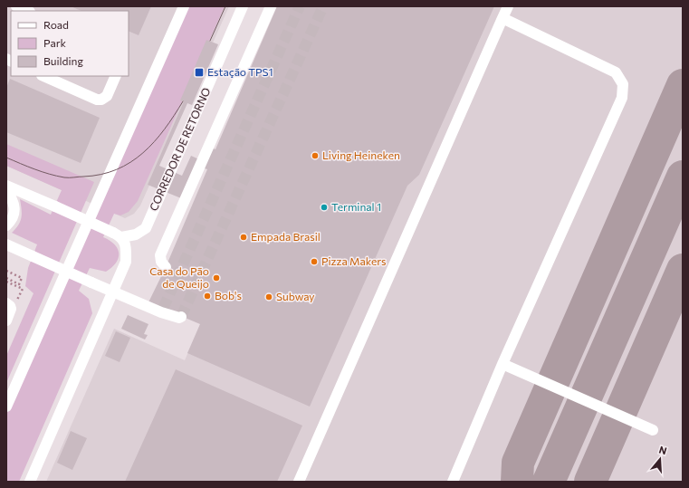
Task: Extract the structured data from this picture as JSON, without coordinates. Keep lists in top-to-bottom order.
{
  "streets": {
    "street": ["CORREDOR DE RETORNO"]
  },
  "places": {
    "transit": ["Estação TPS1"],
    "other": [
      "Living Heineken",
      "Terminal 1",
      "Empada Brasil",
      "Pizza Makers",
      "Casa do Pão de Queijo",
      "Bob's",
      "Subway"
    ]
  },
  "legend": ["Road", "Park", "Building"],
  "north": "top"
}
